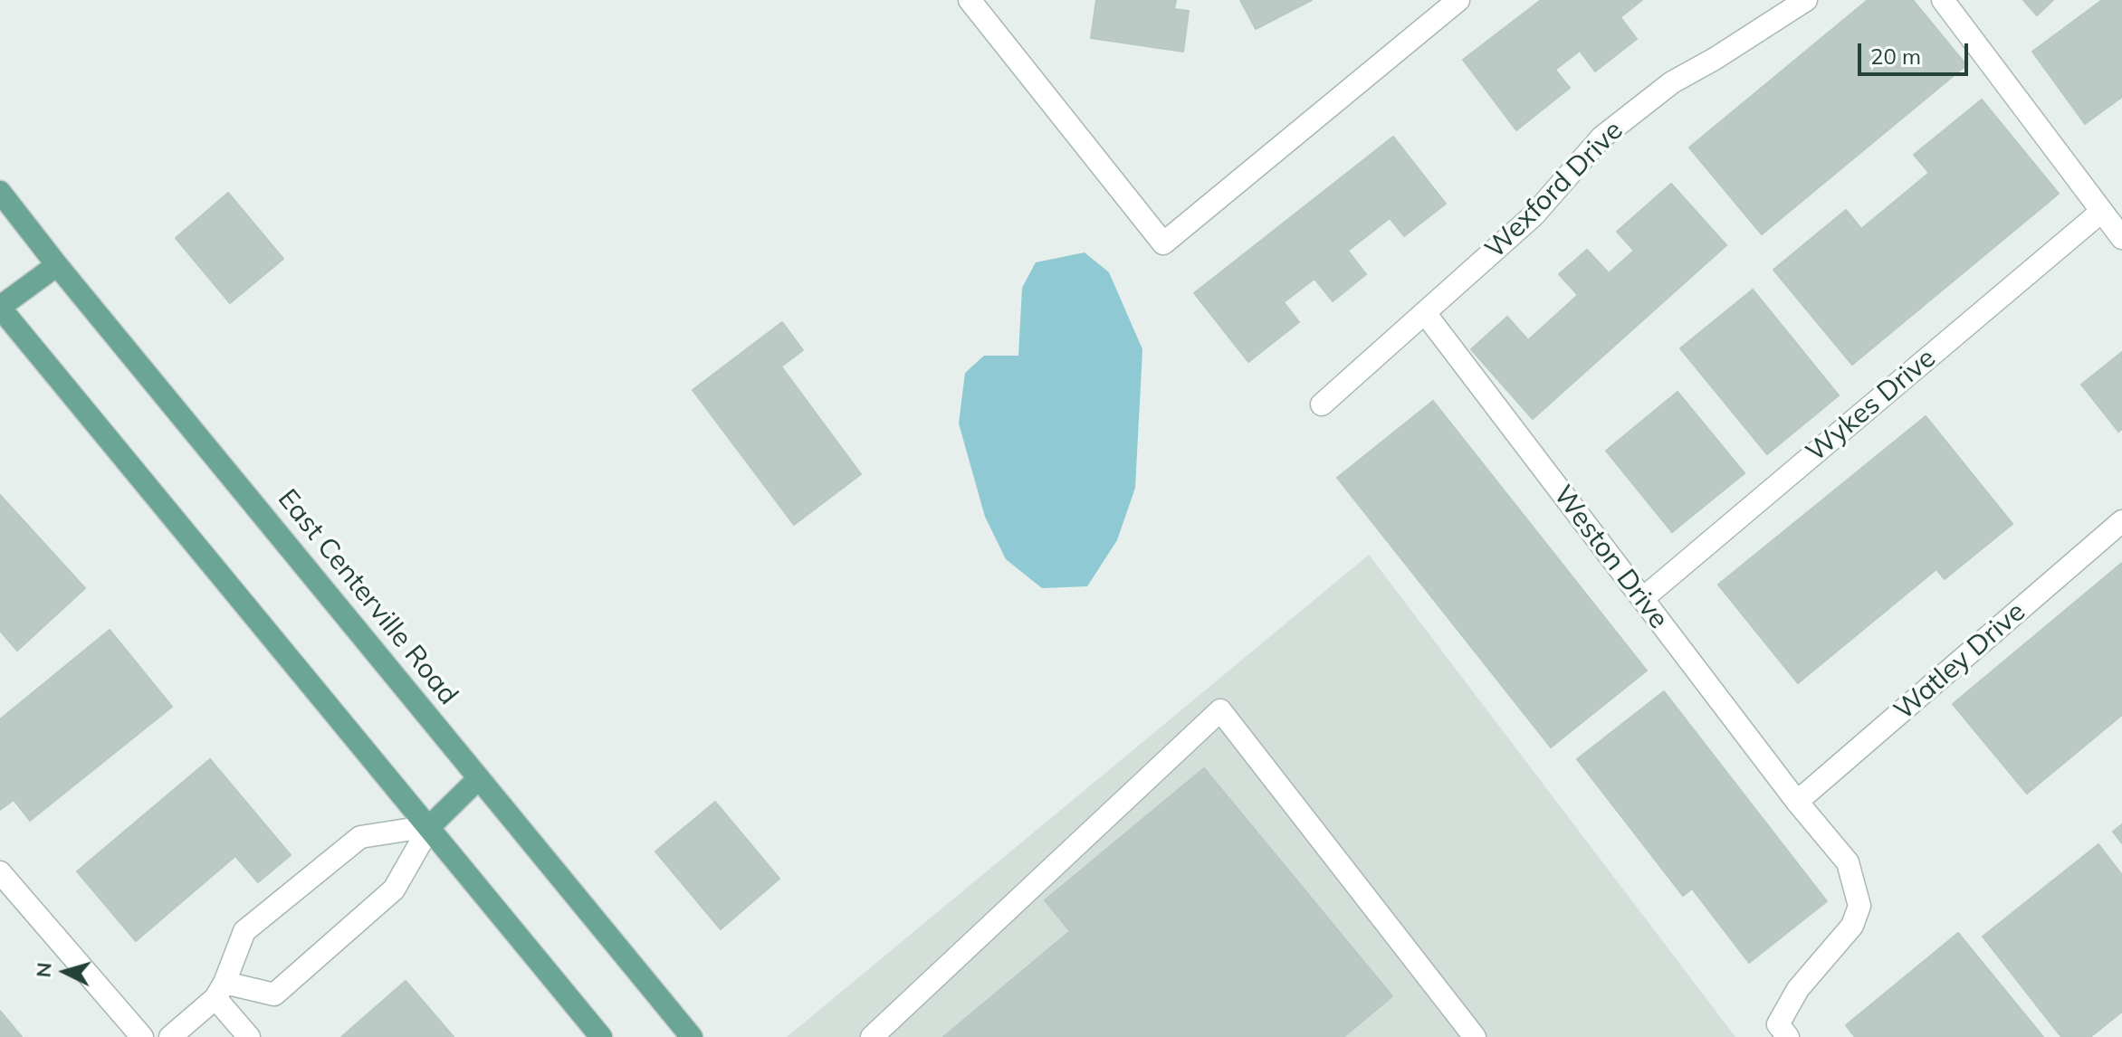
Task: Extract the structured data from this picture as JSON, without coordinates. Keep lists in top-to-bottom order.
{
  "streets": {
    "main road": ["East Centerville Road"],
    "street": [
      "Wexford Drive",
      "Wykes Drive",
      "Weston Drive",
      "Watley Drive"
    ]
  },
  "crossings": [
    ["Wexford Drive", "Weston Drive"],
    ["Wykes Drive", "Weston Drive"],
    ["Weston Drive", "Watley Drive"]
  ],
  "scale_bar": "20 m",
  "north": "left"
}
